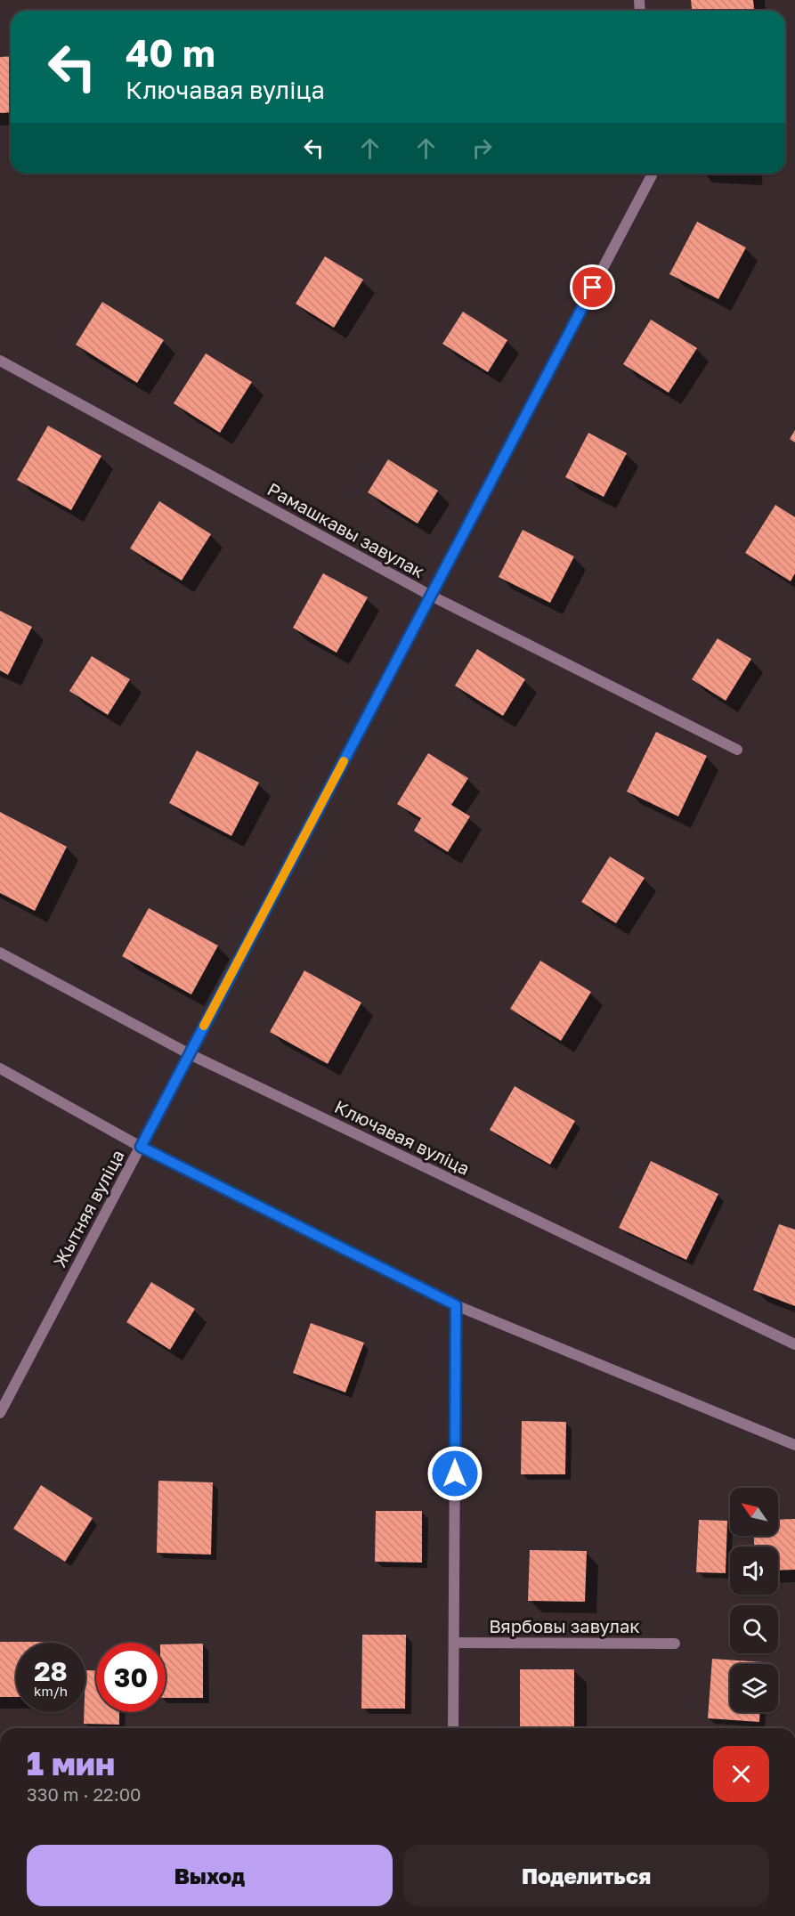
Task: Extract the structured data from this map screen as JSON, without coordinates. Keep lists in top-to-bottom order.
{
  "streets": {
    "street": [
      "Рамашкавы завулак",
      "Ключавая вуліца",
      "Жытняя вуліца",
      "Вярбовы завулак"
    ]
  },
  "crossings": [
    ["Рамашкавы завулак", "Жытняя вуліца"],
    ["Ключавая вуліца", "Жытняя вуліца"]
  ],
  "north": "top left",
  "page": {
    "turn": ["40 m", "Ключавая вуліца"],
    "speed": "28 km/h",
    "limit": "30",
    "heading": ["1 мин", "330 m · 22:00"],
    "buttons": ["Выход", "Поделиться"]
  }
}
